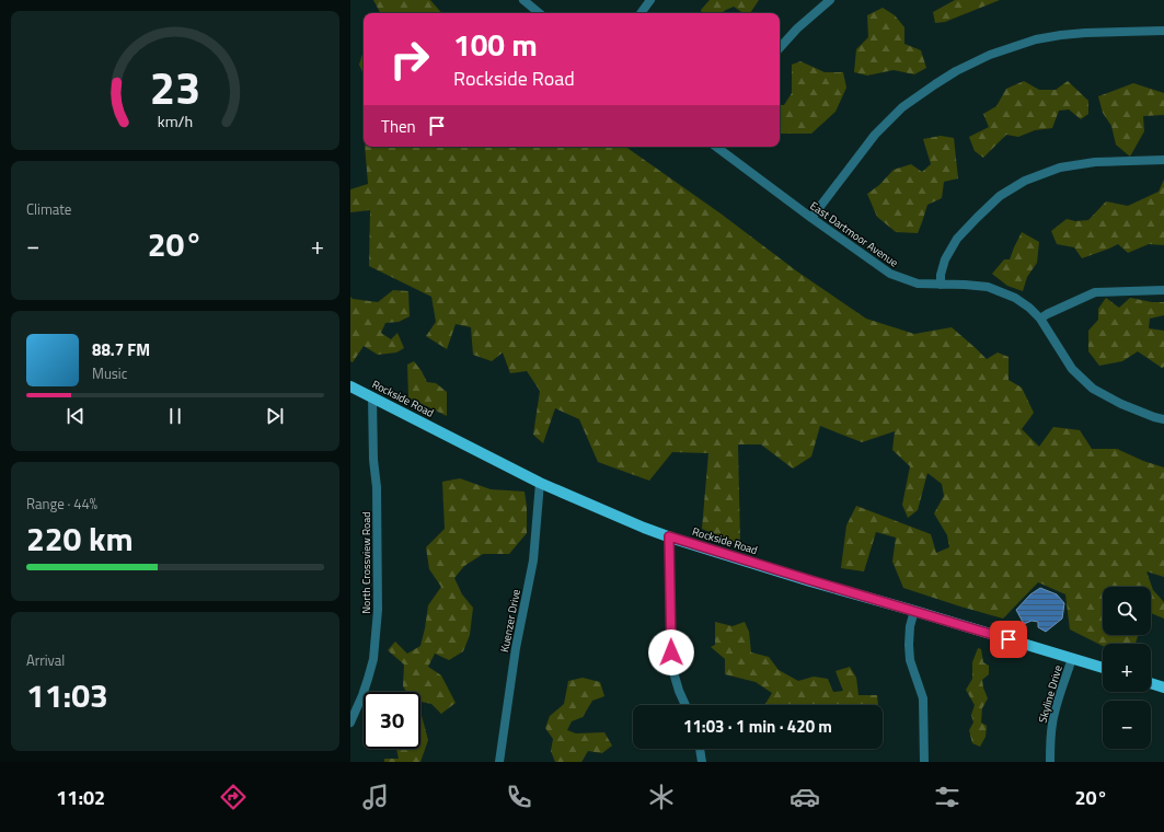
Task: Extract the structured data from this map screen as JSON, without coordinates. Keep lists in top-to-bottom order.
{
  "streets": {
    "main road": ["Rockside Road"],
    "street": [
      "East Dartmoor Avenue",
      "North Crossview Road",
      "Kuenzer Drive",
      "Skyline Drive"
    ]
  },
  "crossings": [
    ["Rockside Road", "North Crossview Road"],
    ["Rockside Road", "Kuenzer Drive"],
    ["Rockside Road", "Skyline Drive"]
  ],
  "page": {
    "turn": ["100 m", "Rockside Road"],
    "then": "Then",
    "tile": [
      "Climate",
      ["Range · 44%", "220 km"],
      ["Arrival", "11:03"]
    ],
    "heat": ["−", "20°", "+"],
    "song": ["88.7 FM", "Music"],
    "map_buttons": ["+", "−"],
    "limit": "30",
    "trip": "11:03 · 1 min · 420 m",
    "tabs": ["11:02", "20°"],
    "gauge": ["23", "km/h"]
  }
}
